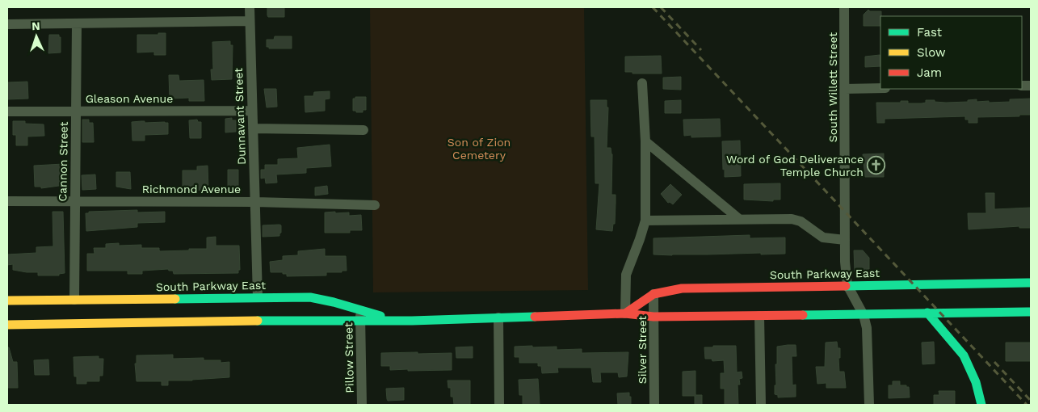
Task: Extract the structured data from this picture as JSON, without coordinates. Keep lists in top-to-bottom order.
{
  "streets": {
    "main road": ["South Parkway East"],
    "street": [
      "South Willett Street",
      "Gleason Avenue",
      "Dunnavant Street",
      "Cannon Street",
      "Richmond Avenue",
      "Silver Street",
      "Pillow Street"
    ]
  },
  "crossings": [
    ["South Willett Street", "South Parkway East"],
    ["Gleason Avenue", "Dunnavant Street"],
    ["Gleason Avenue", "Cannon Street"],
    ["Dunnavant Street", "Richmond Avenue"],
    ["Dunnavant Street", "South Parkway East"],
    ["Cannon Street", "Richmond Avenue"],
    ["Cannon Street", "South Parkway East"],
    ["South Parkway East", "Silver Street"],
    ["South Parkway East", "Pillow Street"]
  ],
  "parks": ["Son of Zion Cemetery"],
  "places": {
    "church": ["Word of God Deliverance Temple Church"]
  },
  "legend": ["Fast", "Slow", "Jam"],
  "north": "top"
}
